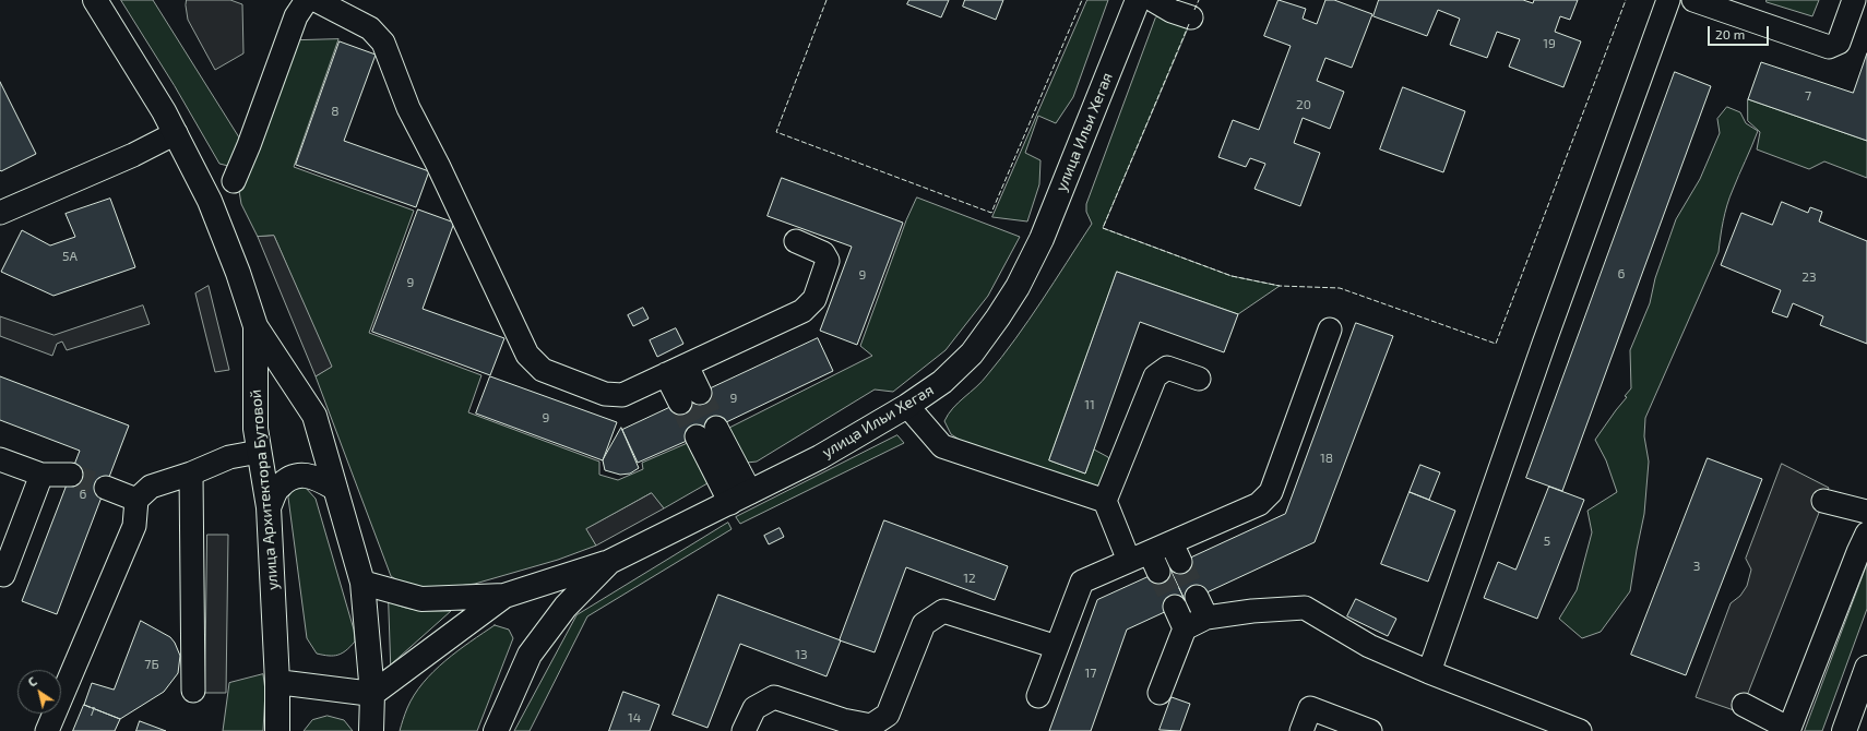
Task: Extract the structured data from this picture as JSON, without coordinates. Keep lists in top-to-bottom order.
{
  "streets": {
    "main road": ["улица Ильи Хегая", "улица Архитектора Бутовой"]
  },
  "house_numbers": [
    "19",
    "7",
    "20",
    "8",
    "5А",
    "6",
    "9",
    "23",
    "9",
    "9",
    "11",
    "9",
    "18",
    "6",
    "5",
    "3",
    "12",
    "13",
    "7Б",
    "17",
    "7",
    "14"
  ],
  "scale_bar": "20 m",
  "north": "top left"
}
